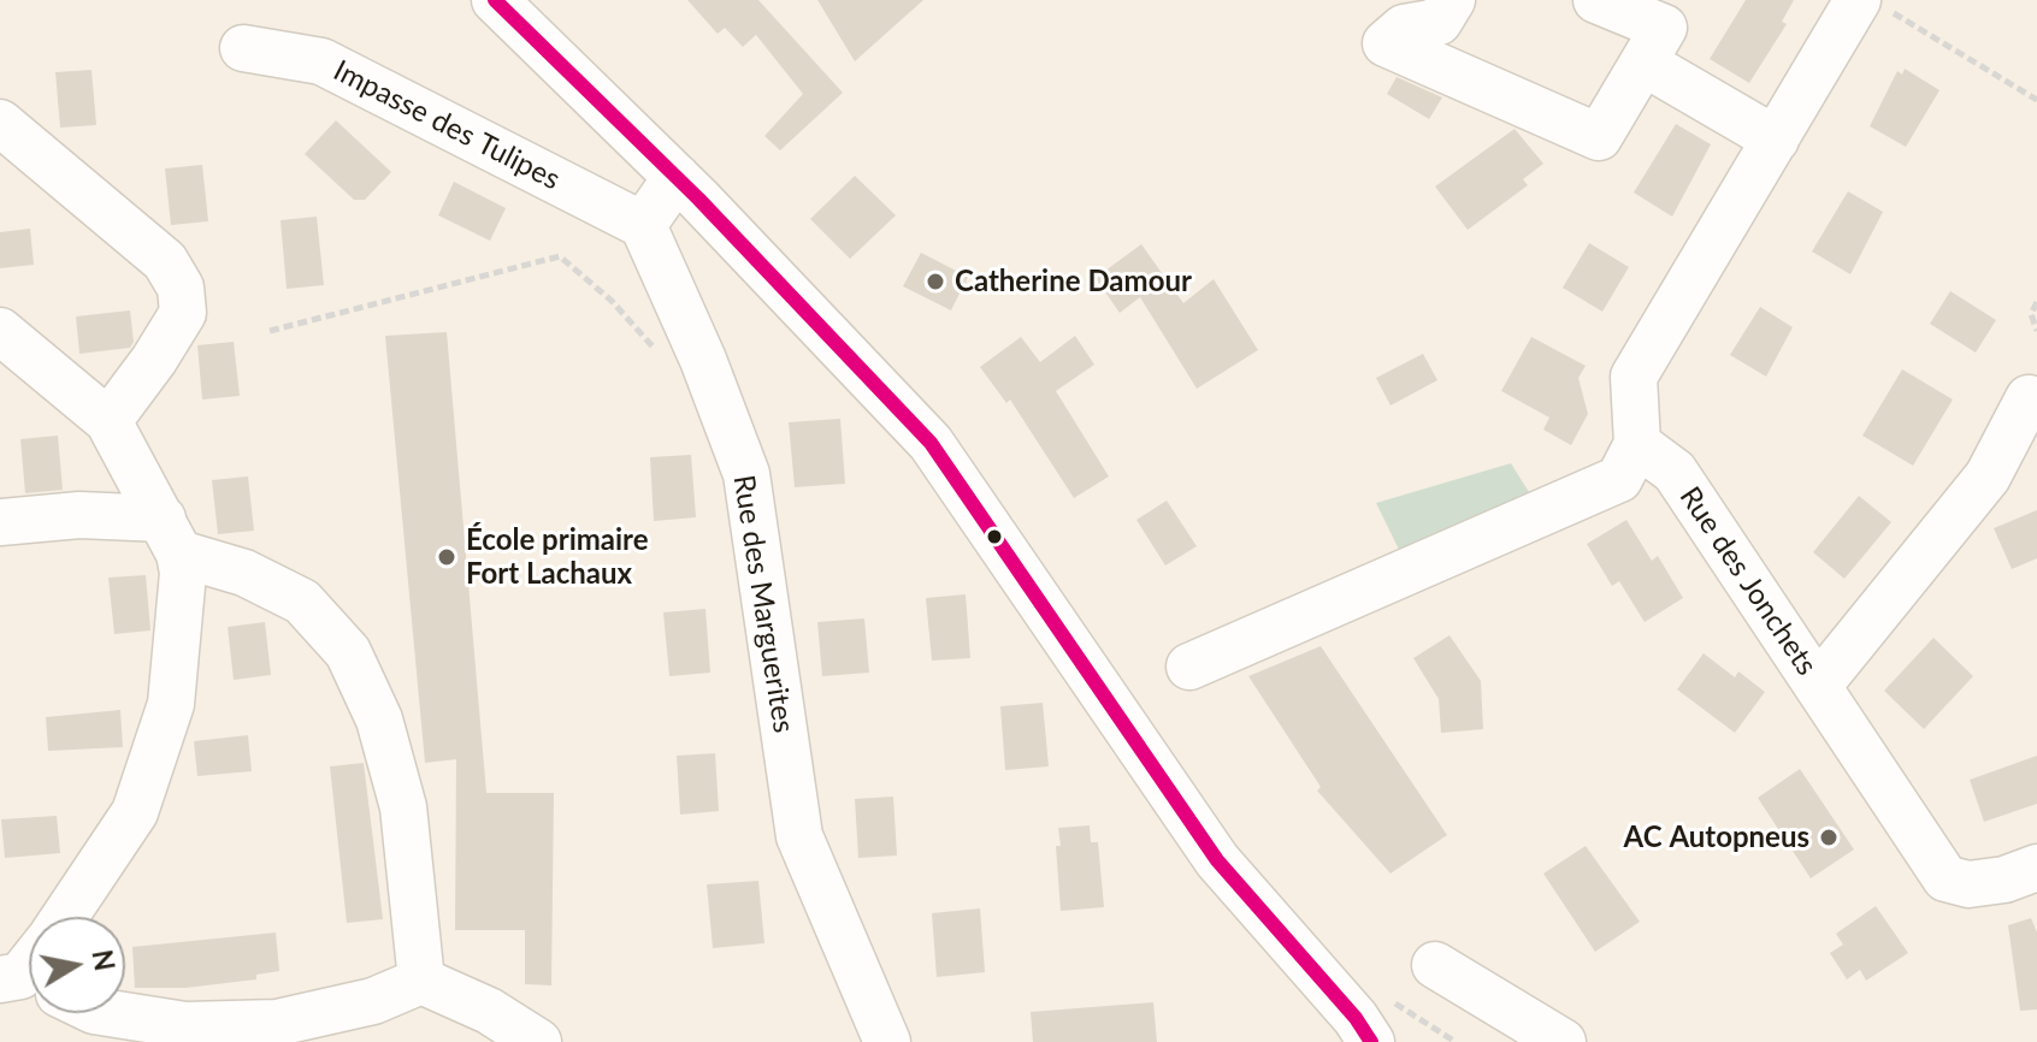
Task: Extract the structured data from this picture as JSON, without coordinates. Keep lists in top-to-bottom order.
{
  "streets": {
    "street": ["Impasse des Tulipes", "Rue des Jonchets", "Rue des Marguerites"]
  },
  "crossings": [
    ["Impasse des Tulipes", "Rue des Marguerites"]
  ],
  "places": ["Catherine Damour", "École primaire Fort Lachaux", "AC Autopneus"],
  "north": "right"
}
